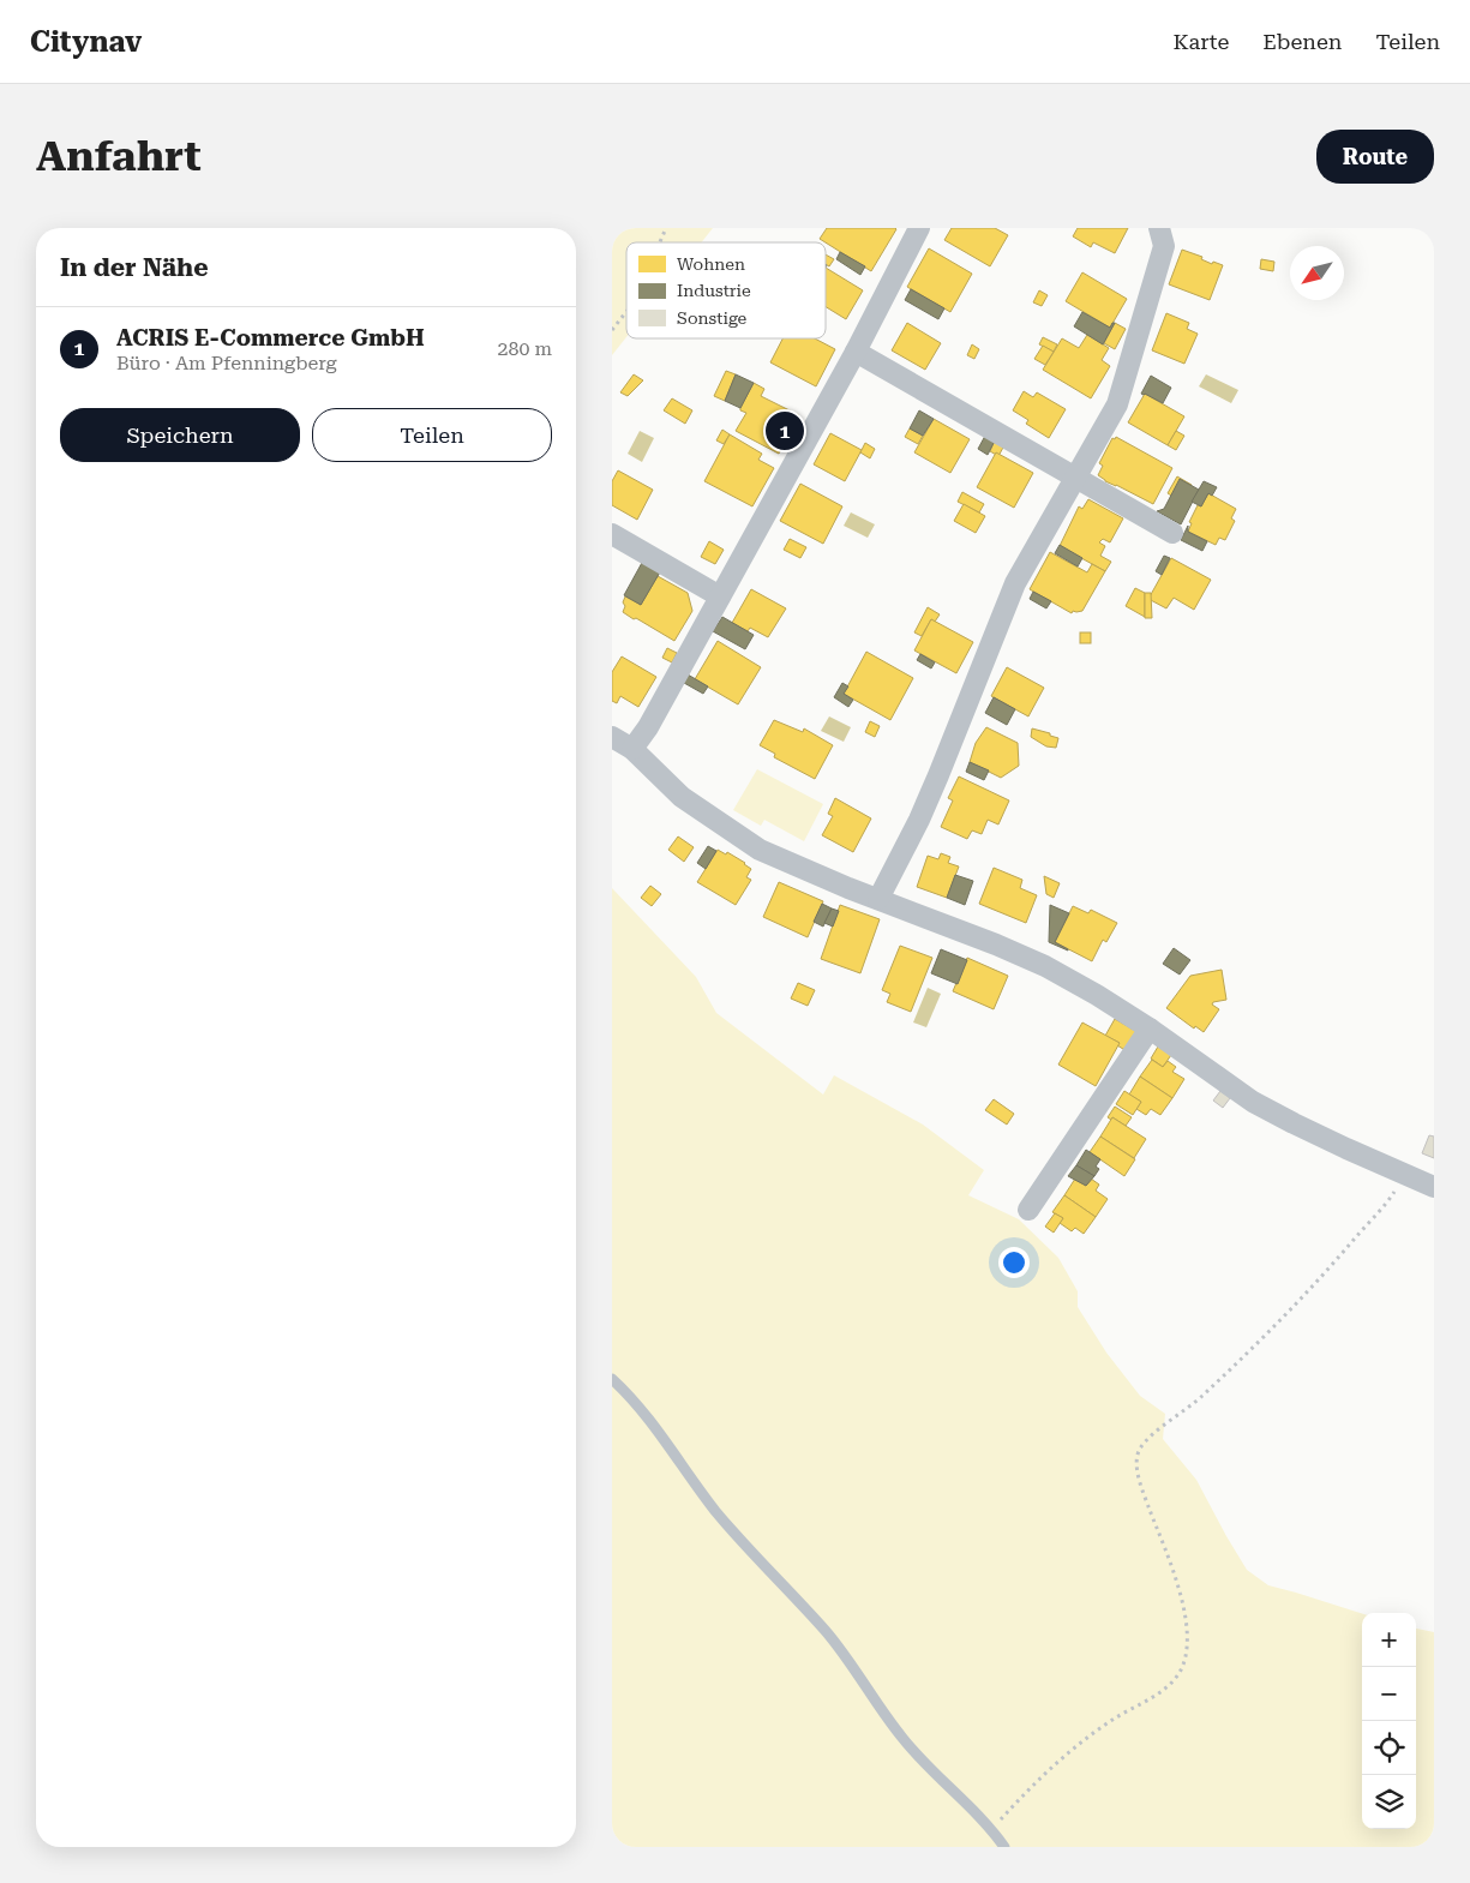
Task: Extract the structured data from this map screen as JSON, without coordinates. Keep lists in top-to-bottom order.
{
  "legend": ["Wohnen", "Industrie", "Sonstige"],
  "north": "bottom left",
  "page": {
    "header": "Citynav",
    "nav": ["Karte", "Ebenen", "Teilen"],
    "buttons": [
      "Route",
      ["Speichern", "Teilen"]
    ],
    "title": "Anfahrt",
    "heading": "In der Nähe",
    "list": [
      {
        "mark": "1",
        "name": "ACRIS E-Commerce GmbH",
        "note": "Büro · Am Pfenningberg",
        "value": "280 m"
      }
    ],
    "pins": "1",
    "map_buttons": ["+", "−"]
  }
}
